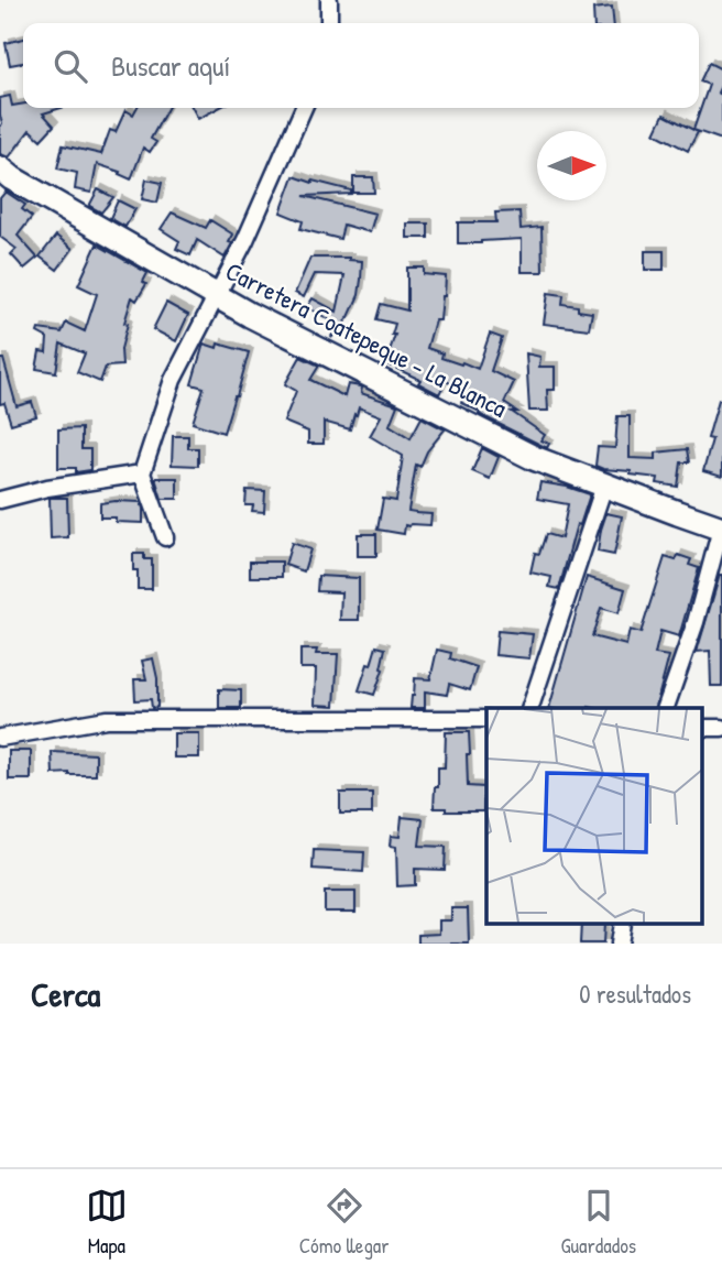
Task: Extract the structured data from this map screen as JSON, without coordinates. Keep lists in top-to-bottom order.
{
  "streets": {
    "main road": ["Carretera Coatepeque - La Blanca"]
  },
  "north": "right",
  "page": {
    "search": "Buscar aquí",
    "heading": ["Cerca", "0 resultados"],
    "nav": ["Mapa", "Cómo llegar", "Guardados"]
  }
}
